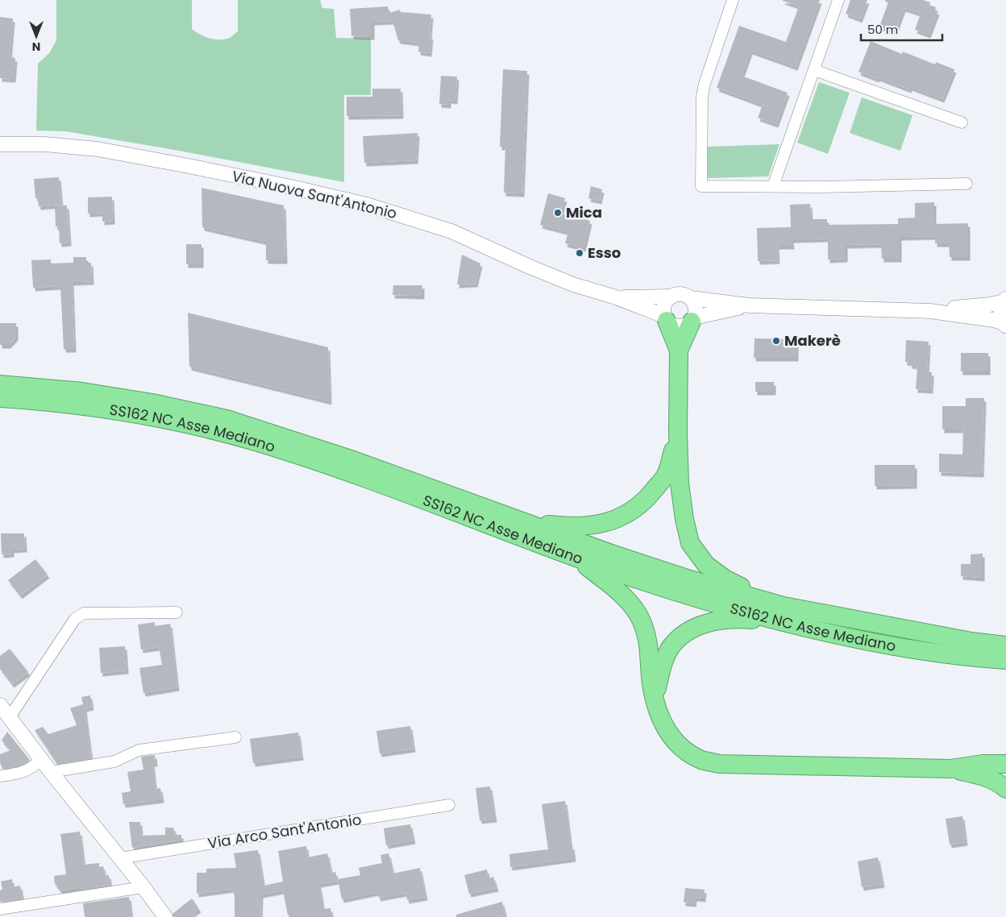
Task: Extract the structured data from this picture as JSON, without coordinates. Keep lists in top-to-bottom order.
{
  "streets": {
    "highway": ["SS162 NC Asse Mediano"],
    "street": ["Via Nuova Sant'Antonio", "Via Arco Sant'Antonio"]
  },
  "places": ["Mica", "Esso", "Makerè"],
  "scale_bar": "50 m",
  "north": "bottom"
}
